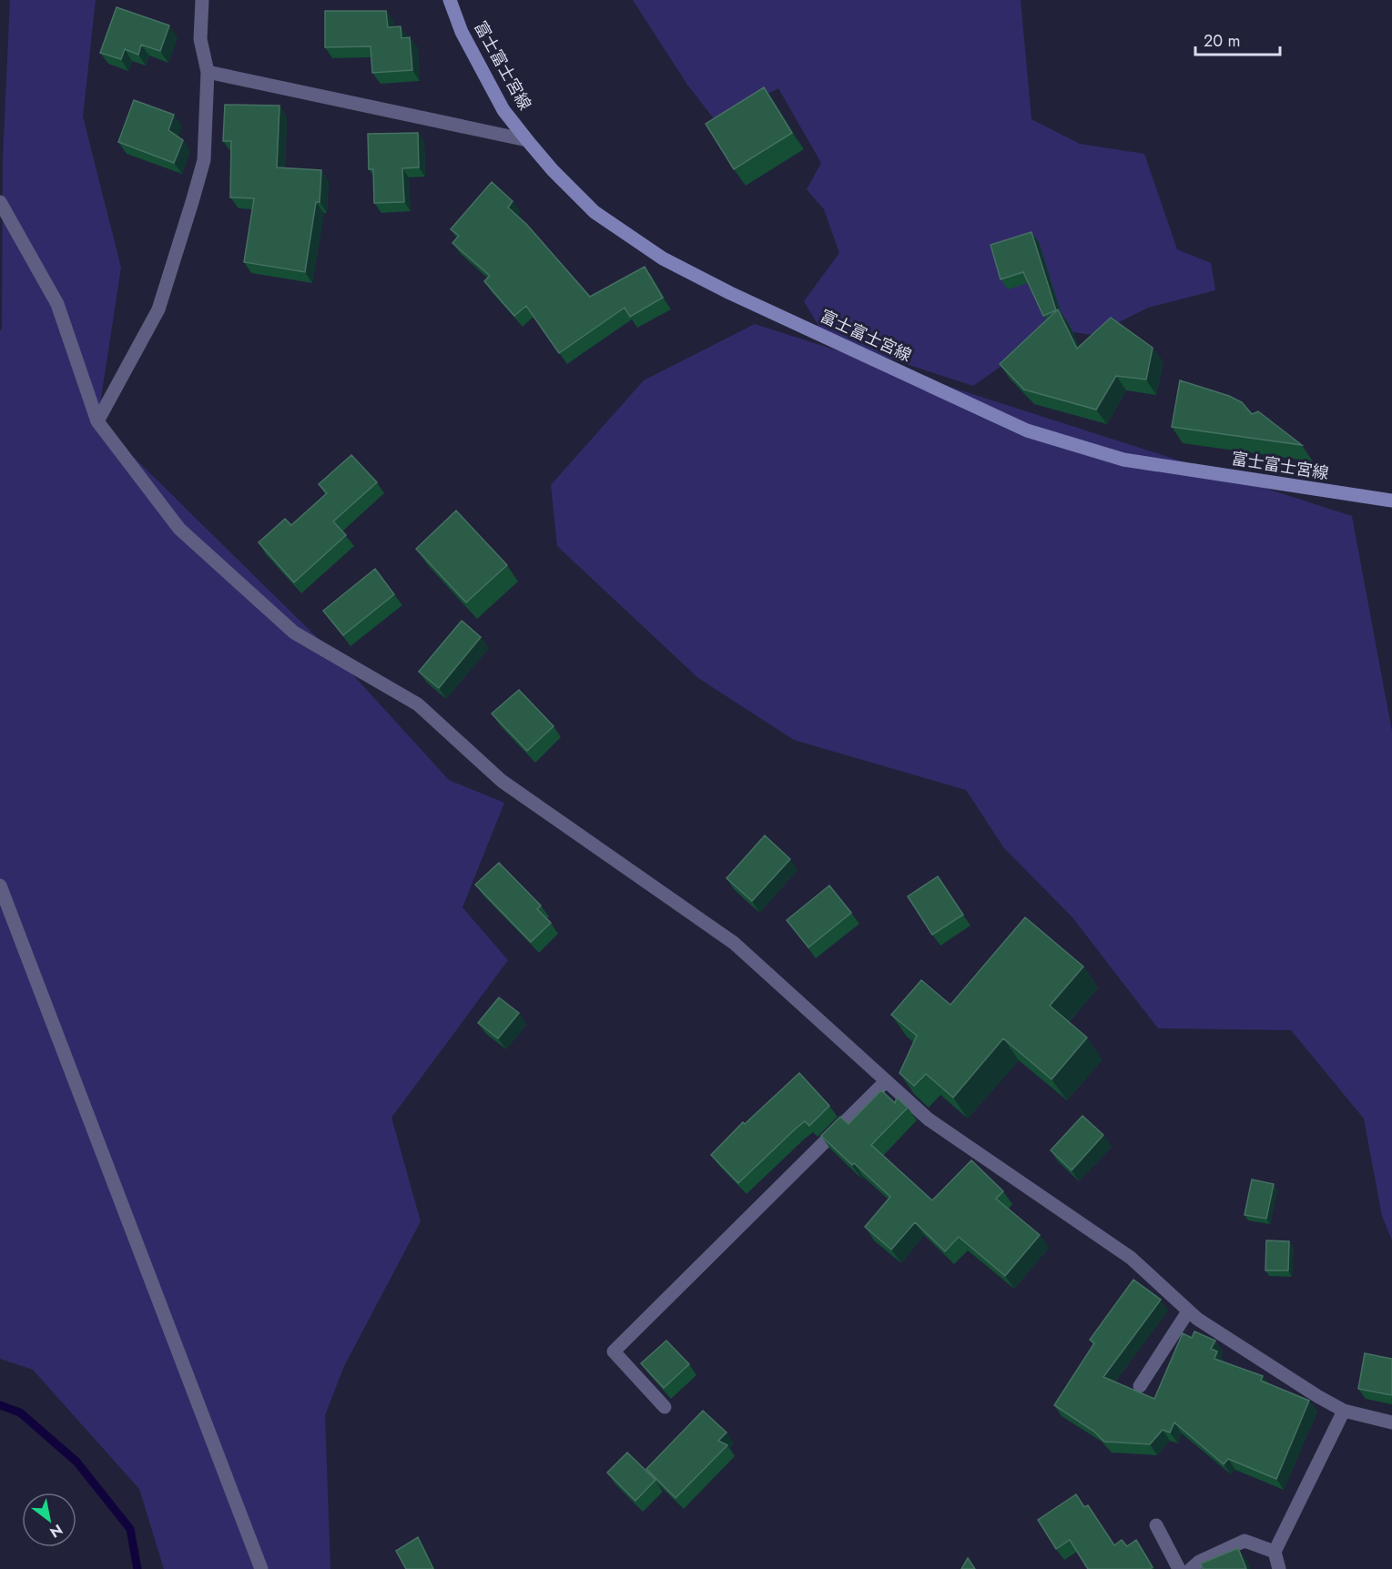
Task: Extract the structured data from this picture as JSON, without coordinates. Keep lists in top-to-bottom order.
{
  "streets": {
    "main road": ["富士富士宮線"]
  },
  "scale_bar": "20 m",
  "north": "bottom right"
}
